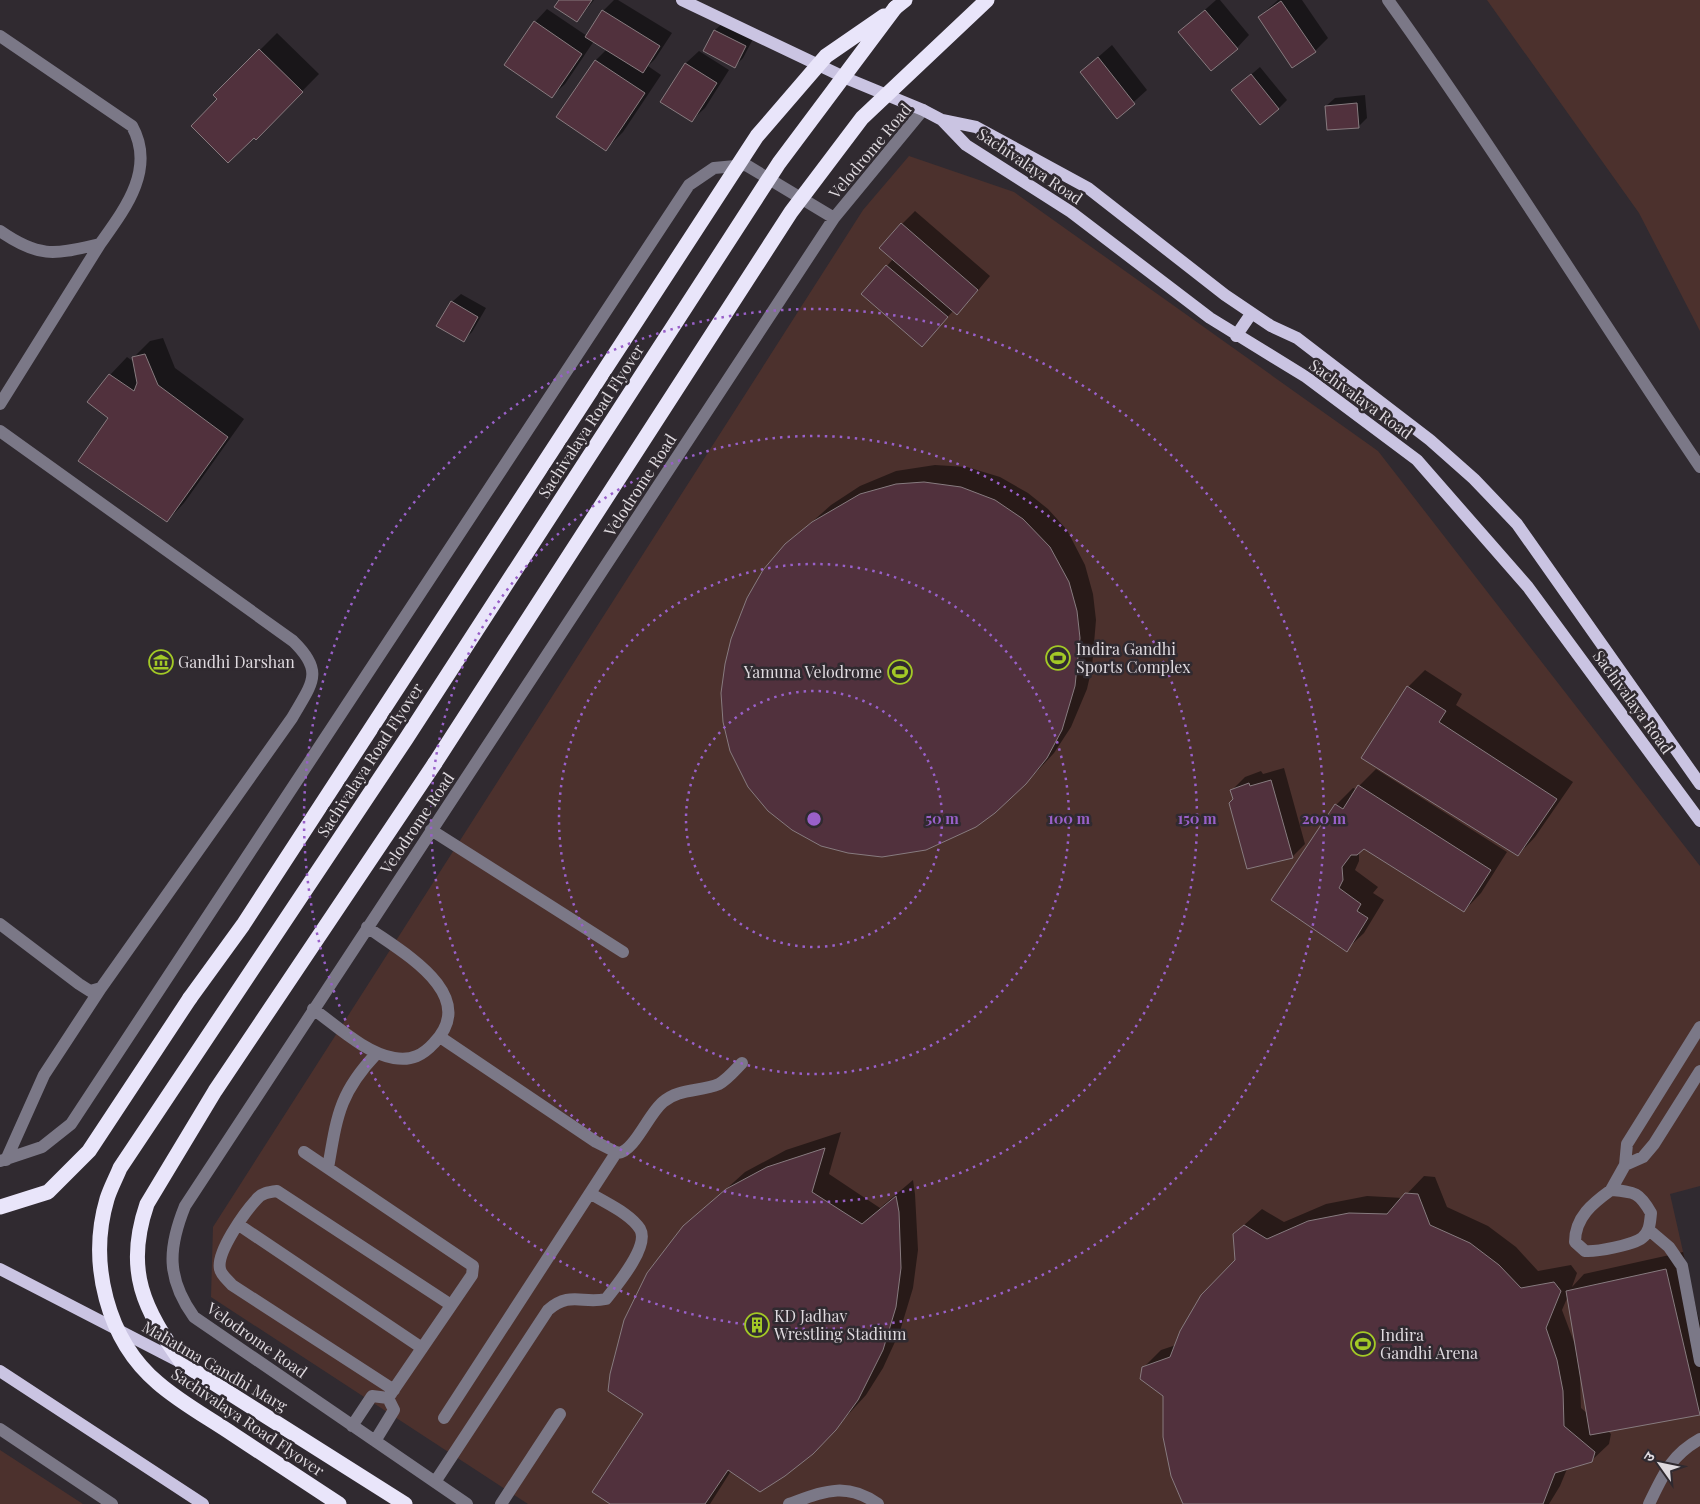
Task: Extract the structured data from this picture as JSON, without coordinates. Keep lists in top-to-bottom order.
{
  "streets": {
    "highway": ["Sachivalaya Road Flyover", "Mahatma Gandhi Marg"],
    "main road": ["Velodrome Road", "Sachivalaya Road"]
  },
  "crossings": [
    ["Velodrome Road", "Sachivalaya Road"],
    ["Sachivalaya Road Flyover", "Mahatma Gandhi Marg"]
  ],
  "places": {
    "sports": ["Indira Gandhi Sports Complex", "Yamuna Velodrome", "Indira Gandhi Arena"],
    "museum": ["Gandhi Darshan"],
    "building": ["KD Jadhav Wrestling Stadium"]
  },
  "north": "top left",
  "rings": [
    "50 m",
    "100 m",
    "150 m",
    "200 m"
  ]
}
